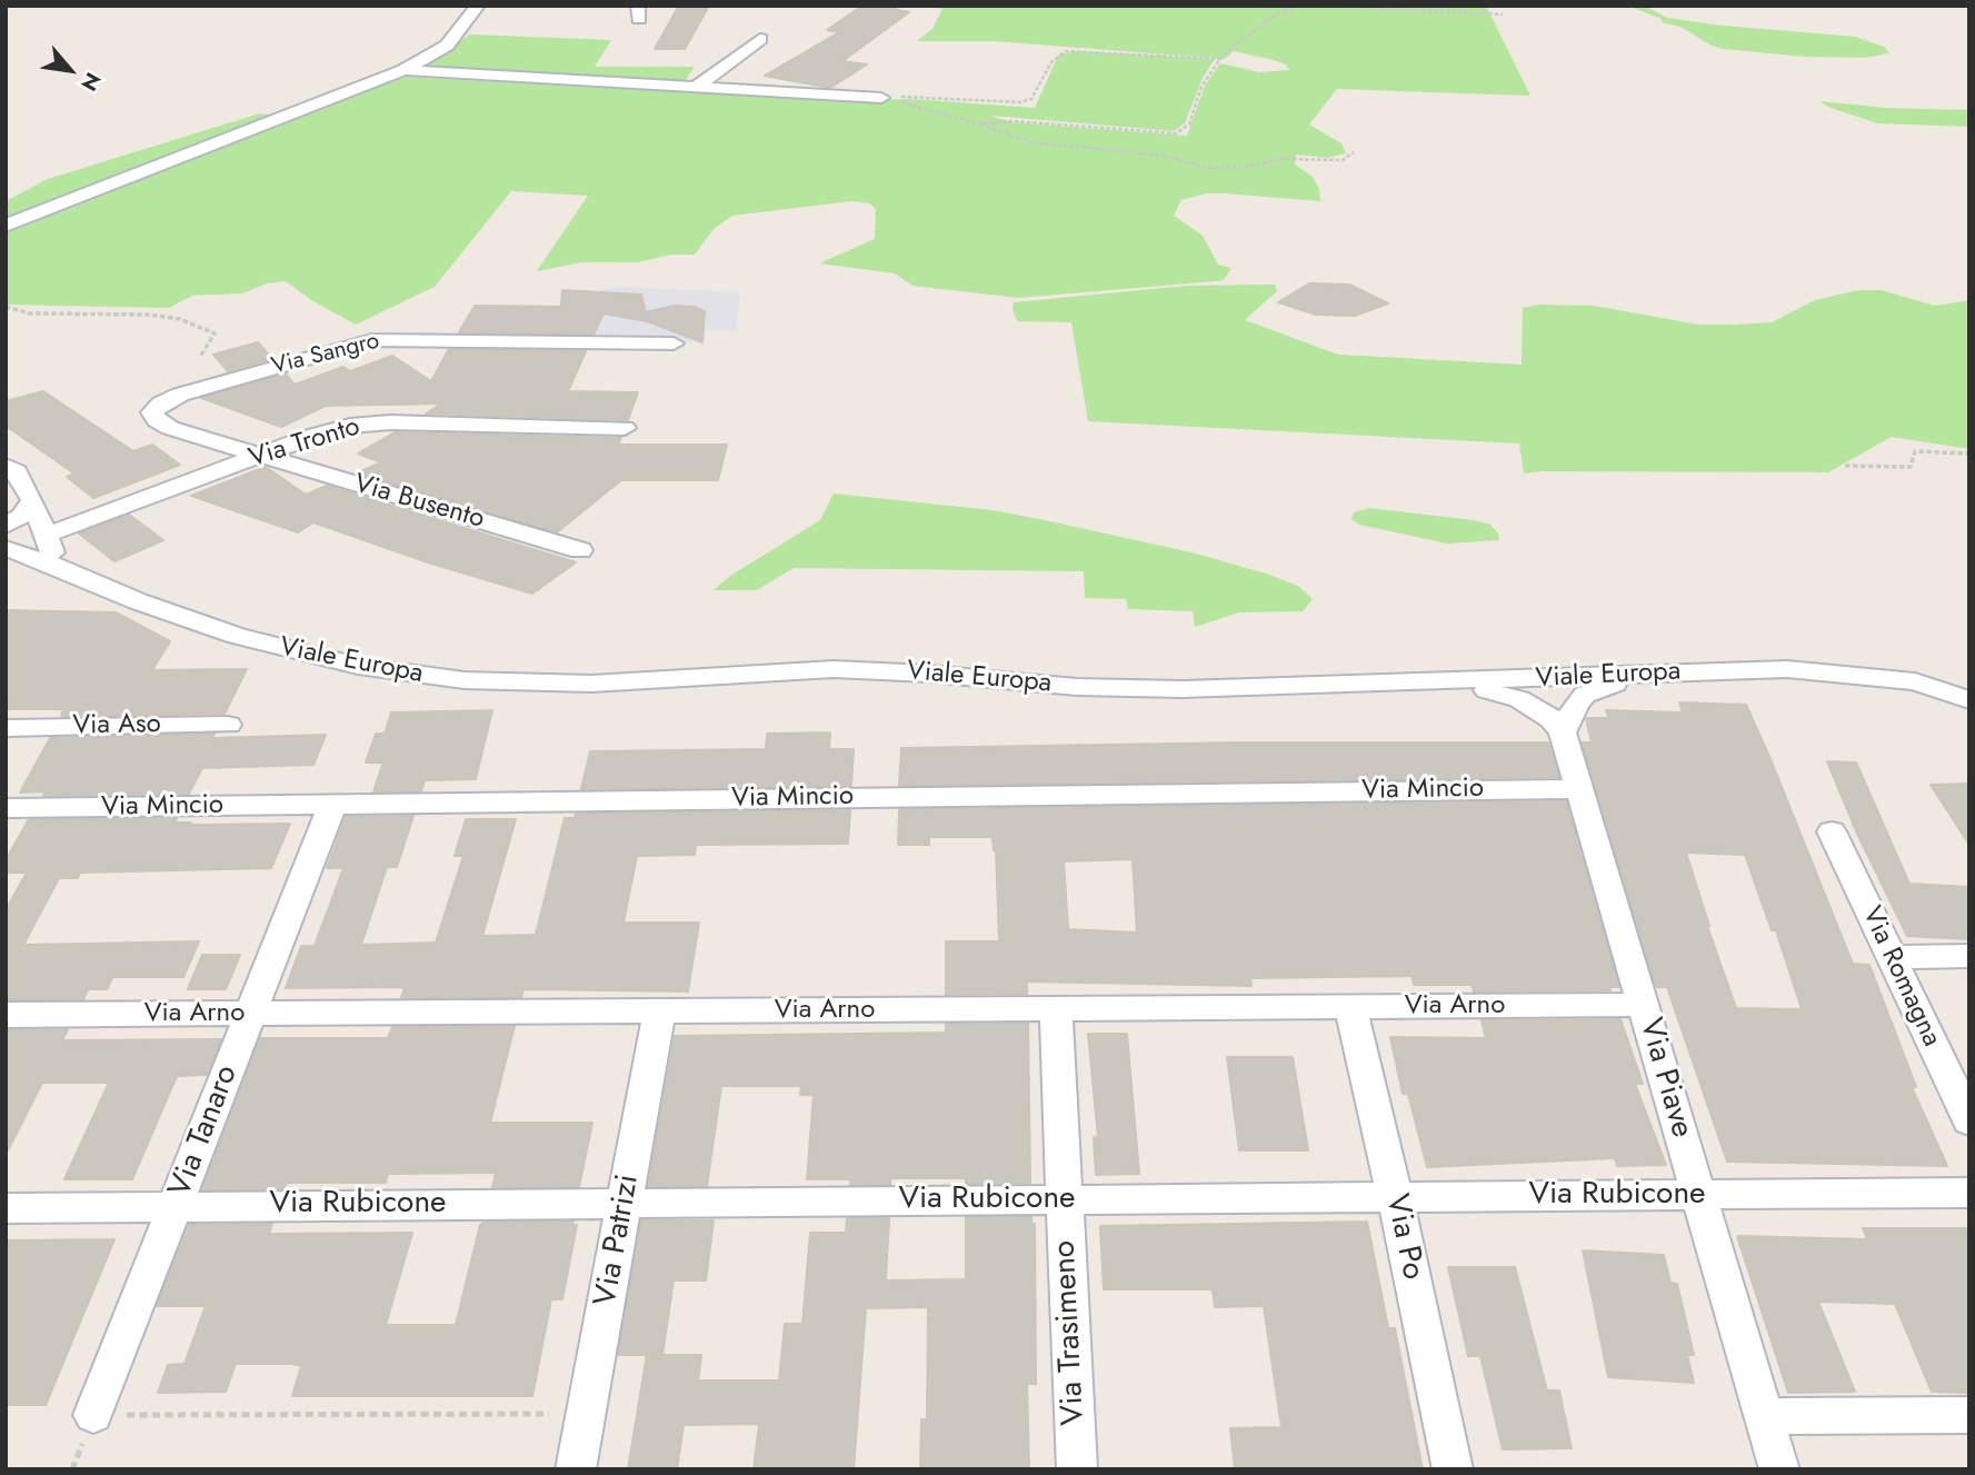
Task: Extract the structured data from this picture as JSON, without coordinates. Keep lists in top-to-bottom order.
{
  "streets": {
    "street": [
      "Via Sangro",
      "Via Tronto",
      "Via Busento",
      "Viale Europa",
      "Via Aso",
      "Via Mincio",
      "Via Romagna",
      "Via Arno",
      "Via Piave",
      "Via Tanaro",
      "Via Rubicone",
      "Via Po",
      "Via Patrizi",
      "Via Trasimeno"
    ]
  },
  "crossings": [
    ["Via Sangro", "Via Tronto"],
    ["Via Sangro", "Via Busento"],
    ["Via Tronto", "Via Busento"],
    ["Via Mincio", "Via Piave"],
    ["Via Mincio", "Via Tanaro"],
    ["Via Arno", "Via Piave"],
    ["Via Arno", "Via Tanaro"],
    ["Via Arno", "Via Po"],
    ["Via Arno", "Via Patrizi"],
    ["Via Arno", "Via Trasimeno"],
    ["Via Piave", "Via Rubicone"],
    ["Via Tanaro", "Via Rubicone"],
    ["Via Rubicone", "Via Po"],
    ["Via Rubicone", "Via Patrizi"],
    ["Via Rubicone", "Via Trasimeno"]
  ],
  "north": "bottom right"
}
